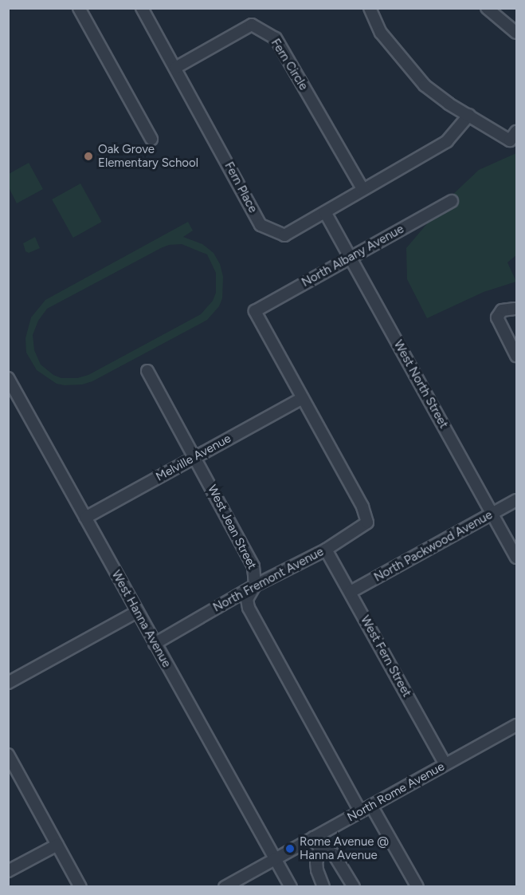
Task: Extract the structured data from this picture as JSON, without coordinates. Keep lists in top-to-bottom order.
{
  "streets": {
    "street": [
      "Fern Circle",
      "Fern Place",
      "North Albany Avenue",
      "West North Street",
      "Melville Avenue",
      "West Jean Street",
      "North Packwood Avenue",
      "North Fremont Avenue",
      "West Hanna Avenue",
      "West Fern Street",
      "North Rome Avenue"
    ]
  },
  "crossings": [
    ["Fern Circle", "Fern Place"],
    ["Fern Place", "West North Street"],
    ["North Albany Avenue", "West North Street"],
    ["North Albany Avenue", "Melville Avenue"],
    ["North Albany Avenue", "North Fremont Avenue"],
    ["West North Street", "North Packwood Avenue"],
    ["Melville Avenue", "West Jean Street"],
    ["Melville Avenue", "North Fremont Avenue"],
    ["Melville Avenue", "West Hanna Avenue"],
    ["West Jean Street", "North Fremont Avenue"],
    ["West Jean Street", "North Rome Avenue"],
    ["North Packwood Avenue", "West Fern Street"],
    ["North Fremont Avenue", "West Hanna Avenue"],
    ["North Fremont Avenue", "West Fern Street"],
    ["West Hanna Avenue", "North Rome Avenue"],
    ["West Fern Street", "North Rome Avenue"]
  ],
  "places": ["Oak Grove Elementary School", "Rome Avenue @ Hanna Avenue"]
}
